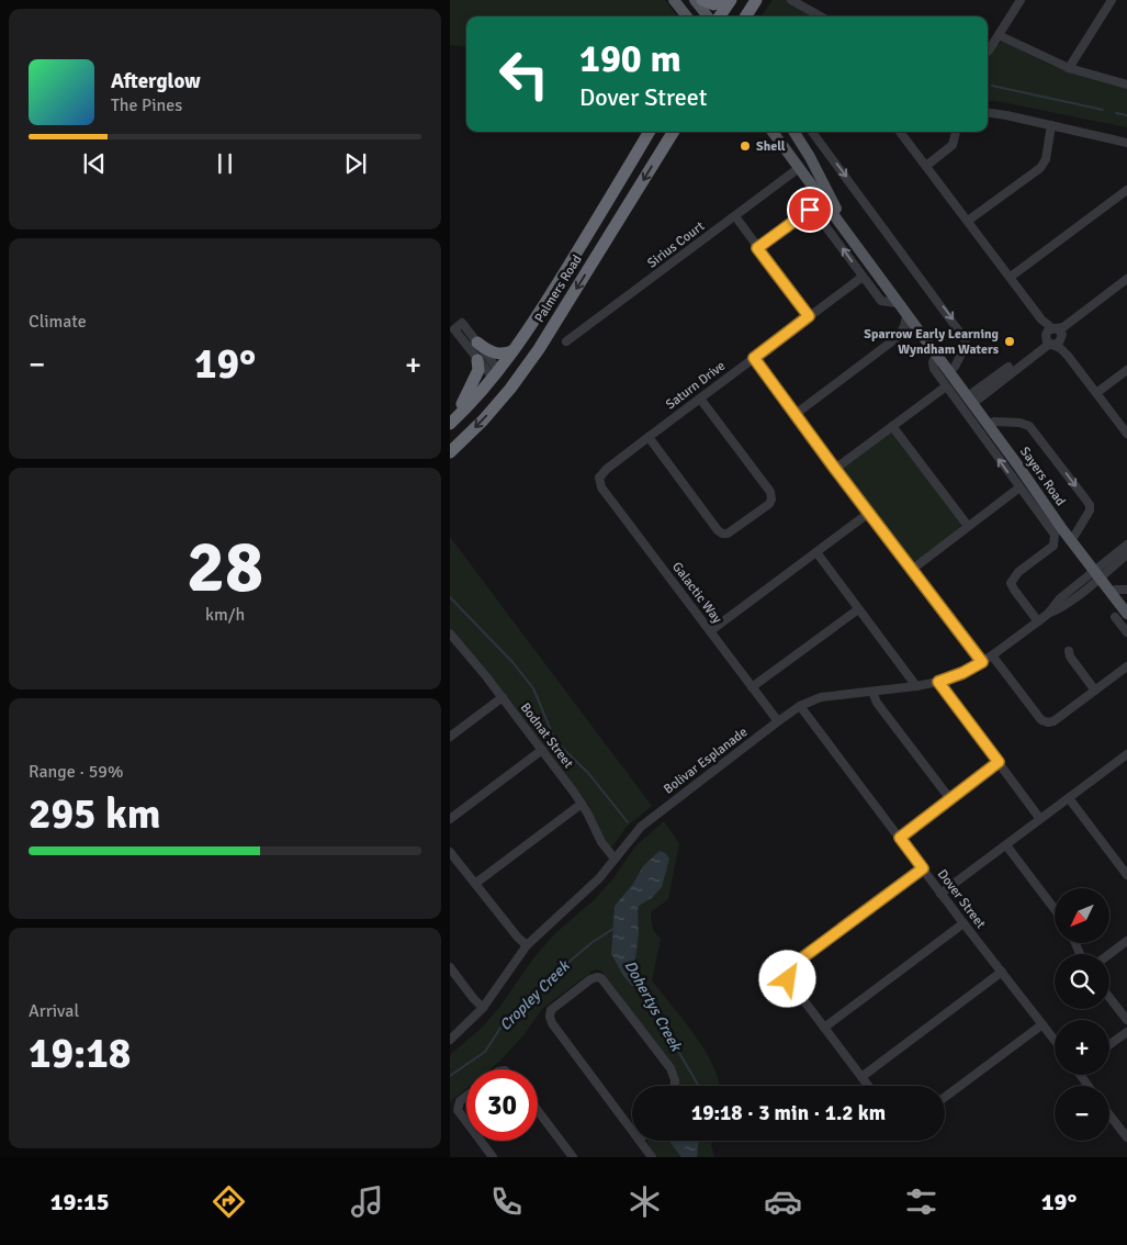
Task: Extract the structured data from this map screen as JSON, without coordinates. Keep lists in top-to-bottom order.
{
  "streets": {
    "highway": ["Palmers Road"],
    "main road": ["Sayers Road"],
    "street": [
      "Sirius Court",
      "Saturn Drive",
      "Galactic Way",
      "Bodnat Street",
      "Bolivar Esplanade",
      "Dover Street"
    ]
  },
  "crossings": [
    ["Sirius Court", "Sayers Road"],
    ["Saturn Drive", "Sayers Road"],
    ["Saturn Drive", "Galactic Way"],
    ["Sayers Road", "Bolivar Esplanade"],
    ["Galactic Way", "Bolivar Esplanade"],
    ["Bodnat Street", "Bolivar Esplanade"],
    ["Bolivar Esplanade", "Dover Street"]
  ],
  "water": ["Cropley Creek", "Dohertys Creek"],
  "places": ["Shell", "Sparrow Early Learning Wyndham Waters"],
  "north": "bottom left",
  "page": {
    "turn": ["190 m", "Dover Street"],
    "song": ["Afterglow", "The Pines"],
    "tile": [
      "Climate",
      ["28", "km/h"],
      ["Range · 59%", "295 km"],
      ["Arrival", "19:18"]
    ],
    "heat": ["−", "19°", "+"],
    "map_buttons": ["+", "−"],
    "limit": "30",
    "trip": "19:18 · 3 min · 1.2 km",
    "tabs": ["19:15", "19°"]
  }
}
